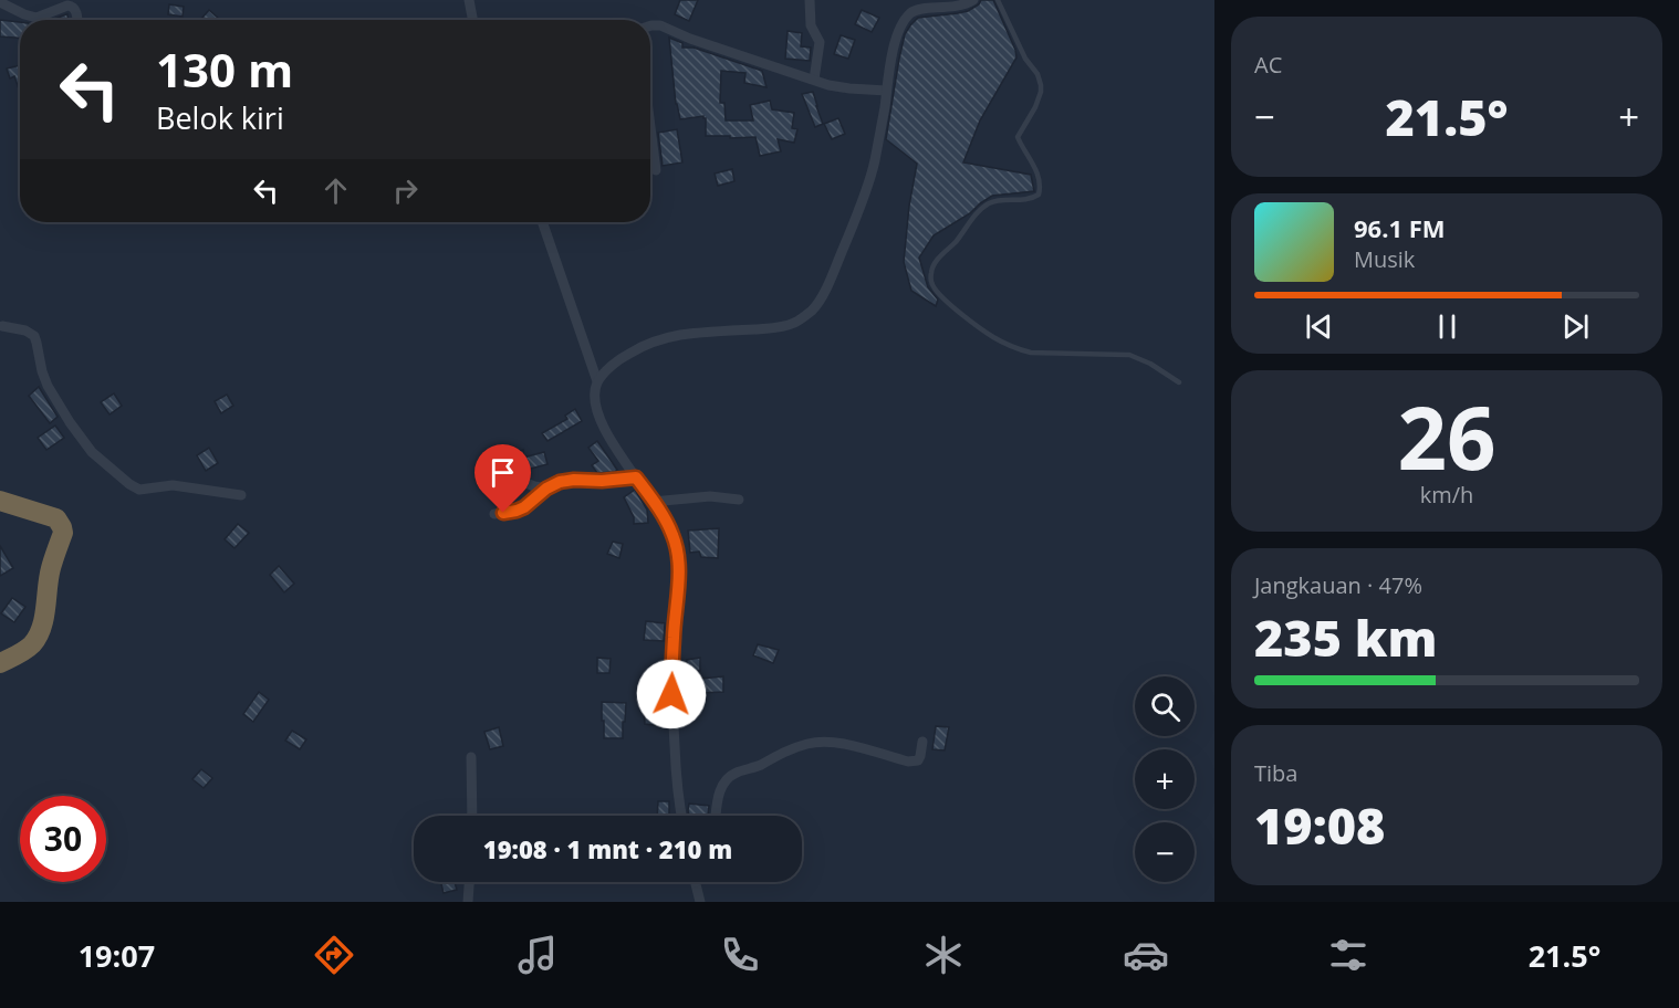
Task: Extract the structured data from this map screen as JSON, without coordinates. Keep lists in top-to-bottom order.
{
  "page": {
    "tile": [
      "AC",
      ["26", "km/h"],
      ["Jangkauan · 47%", "235 km"],
      ["Tiba", "19:08"]
    ],
    "turn": ["130 m", "Belok kiri"],
    "heat": ["−", "21.5°", "+"],
    "song": ["96.1 FM", "Musik"],
    "map_buttons": ["+", "−"],
    "limit": "30",
    "trip": "19:08 · 1 mnt · 210 m",
    "tabs": ["19:07", "21.5°"]
  }
}
